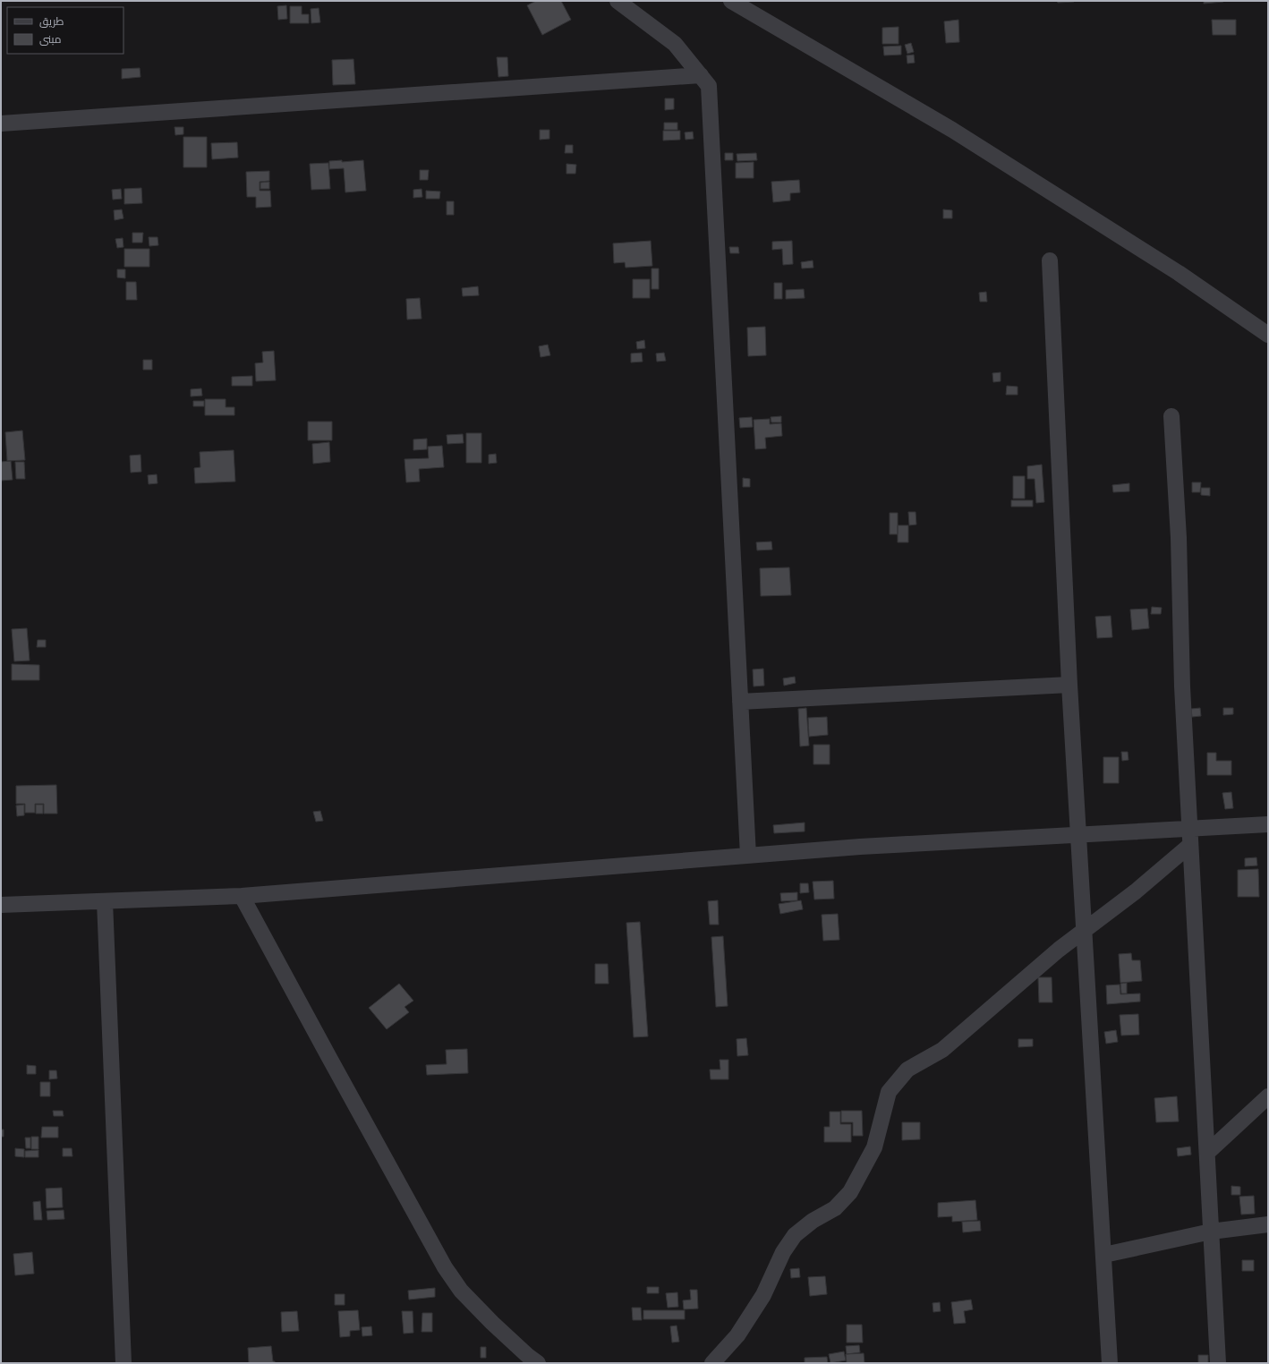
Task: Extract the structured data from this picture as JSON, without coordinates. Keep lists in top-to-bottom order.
{
  "legend": ["طريق", "مبنى"]
}
